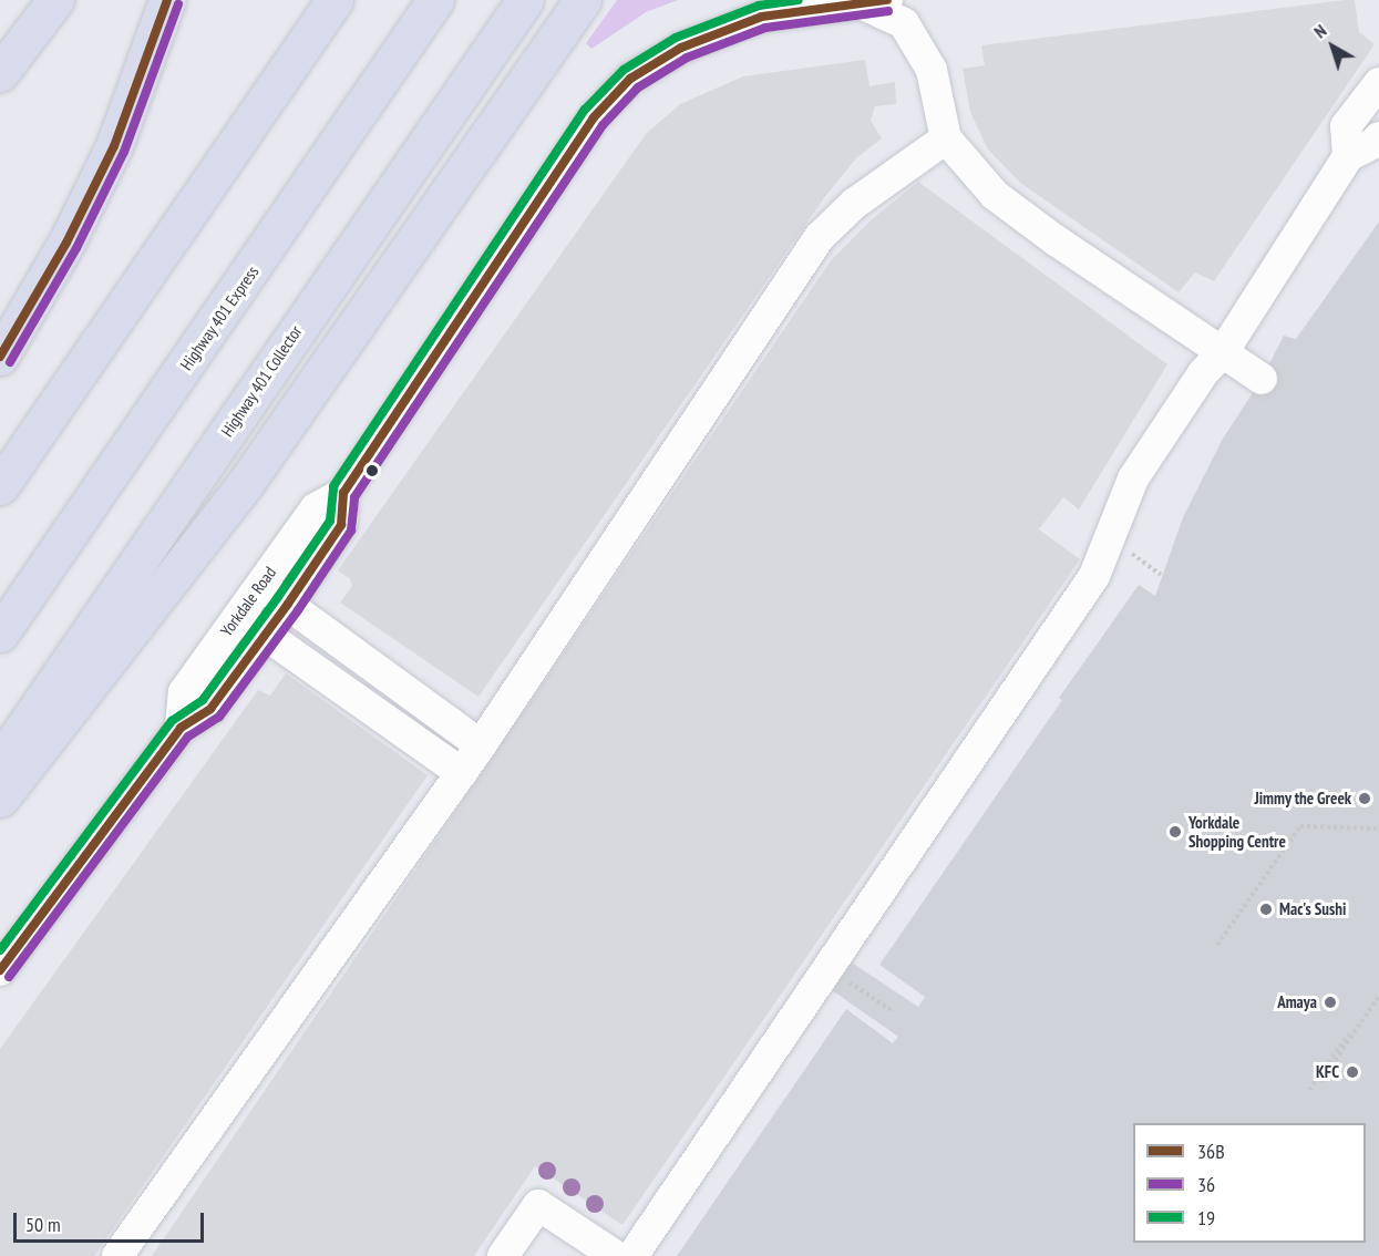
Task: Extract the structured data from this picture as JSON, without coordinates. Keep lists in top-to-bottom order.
{
  "streets": {
    "highway": ["Highway 401 Express", "Highway 401 Collector"],
    "street": ["Yorkdale Road"]
  },
  "places": [
    "Jimmy the Greek",
    "Yorkdale Shopping Centre",
    "Mac's Sushi",
    "Amaya",
    "KFC"
  ],
  "lines": ["transit line 36B", "transit line 19", "transit line 36"],
  "legend": ["36B", "36", "19"],
  "scale_bar": "50 m",
  "north": "top left"
}
